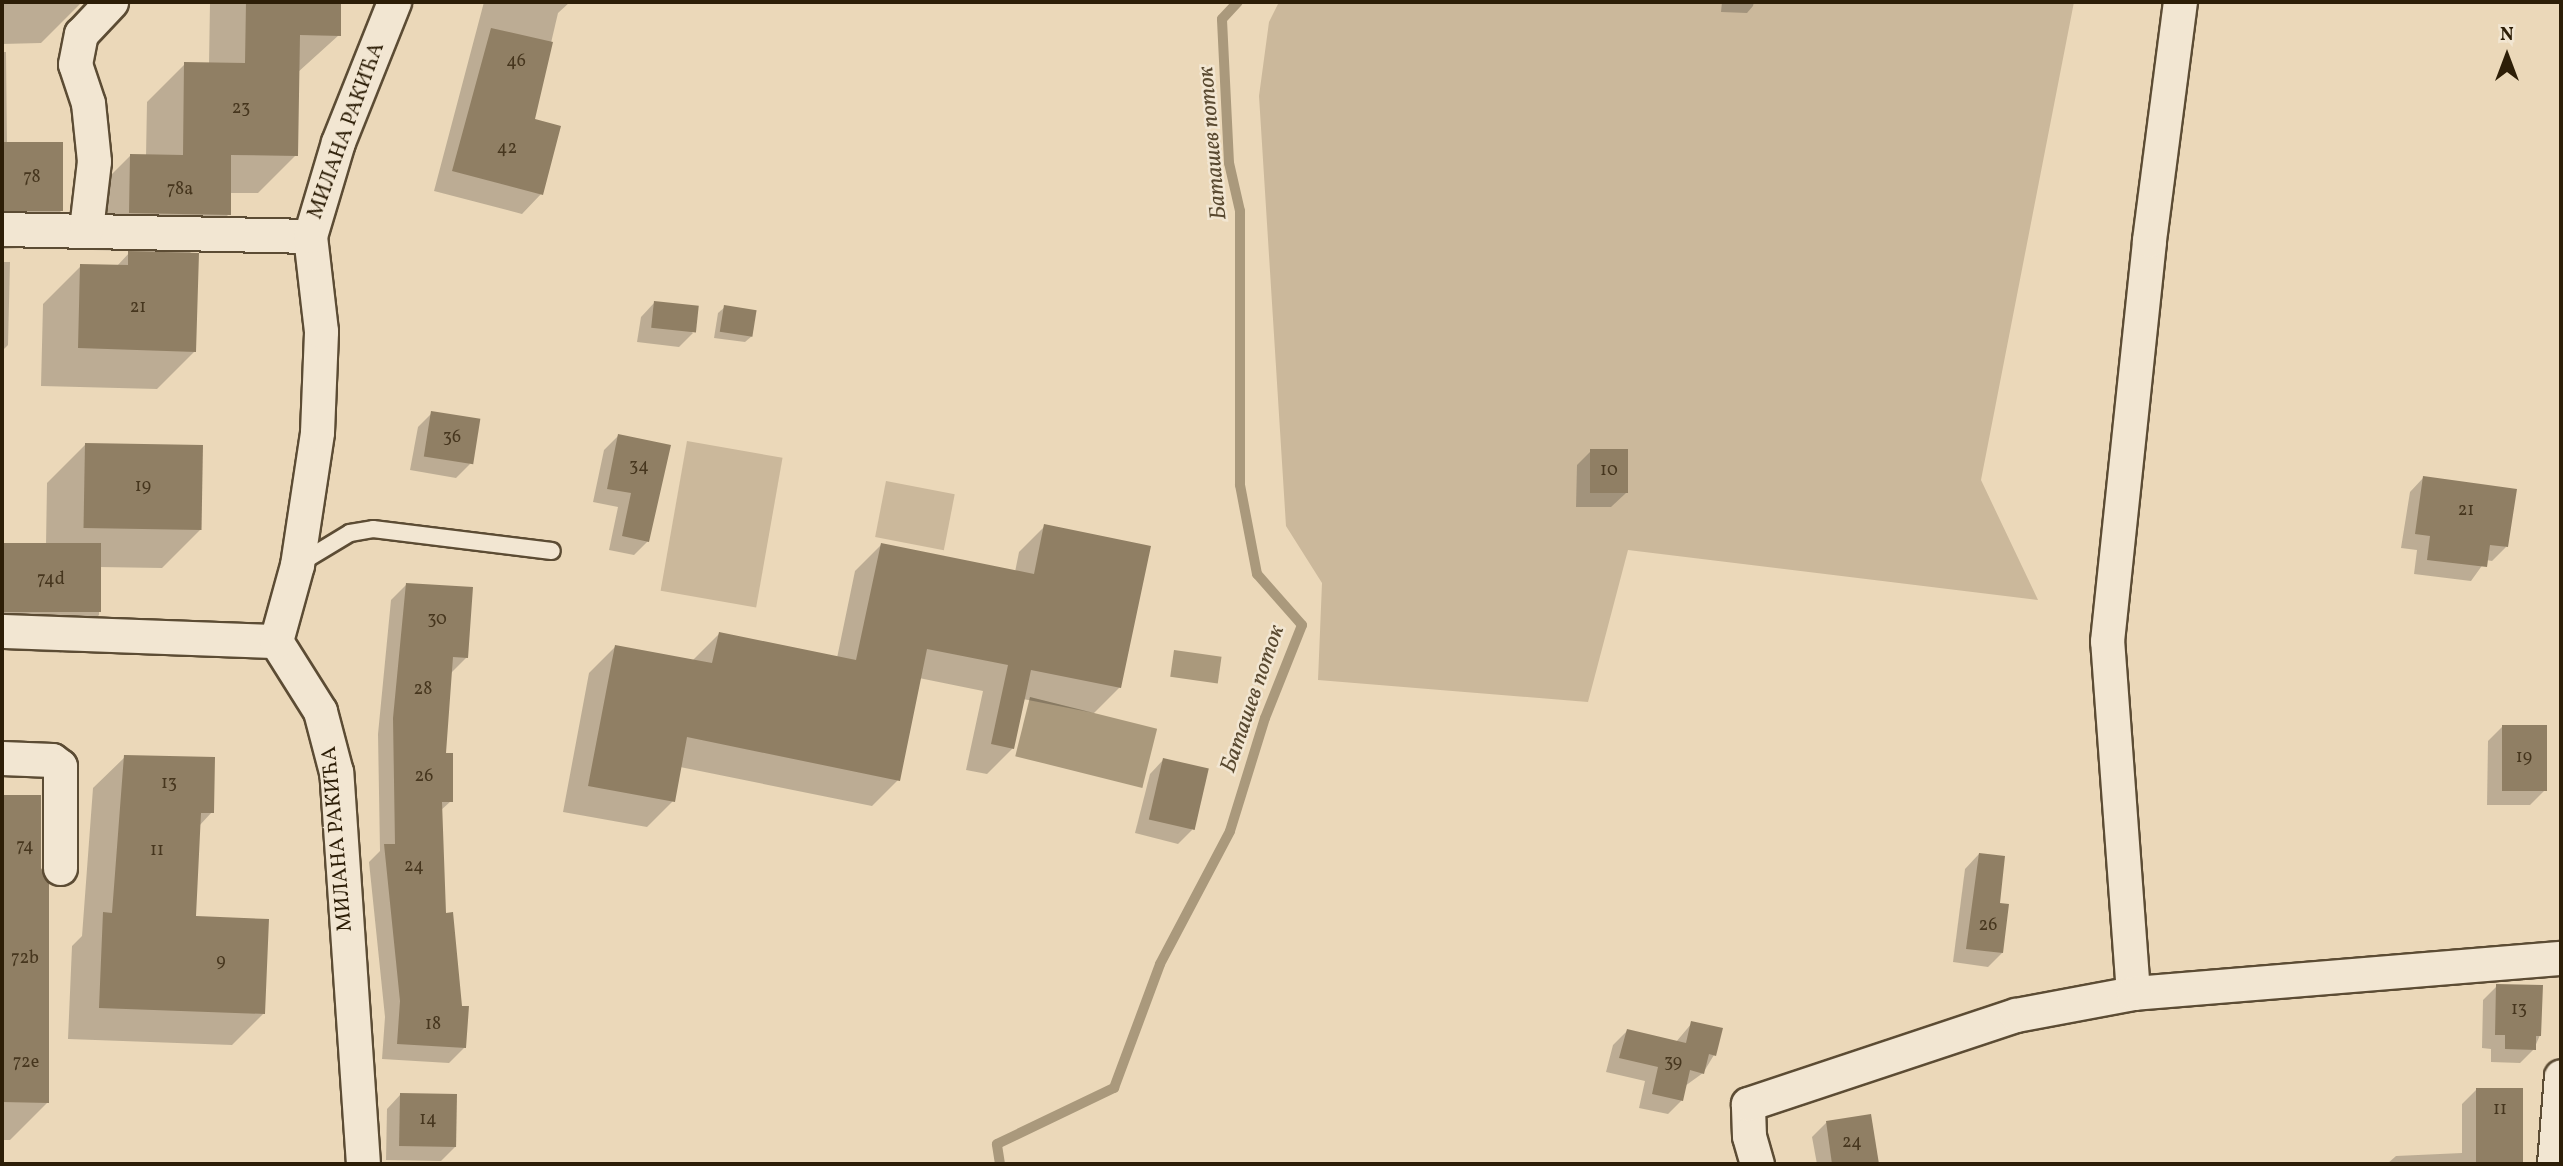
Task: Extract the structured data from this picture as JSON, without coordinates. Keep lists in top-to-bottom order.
{
  "streets": {
    "street": ["МИЛАНА РАКИЋА"]
  },
  "water": ["Баташев поток"],
  "house_numbers": [
    "46",
    "23",
    "42",
    "78",
    "78a",
    "21",
    "36",
    "34",
    "10",
    "19",
    "21",
    "74d",
    "30",
    "28",
    "19",
    "26",
    "13",
    "74",
    "11",
    "24",
    "26",
    "72b",
    "9",
    "13",
    "18",
    "72e",
    "39",
    "11",
    "14",
    "24"
  ],
  "north": "top"
}
